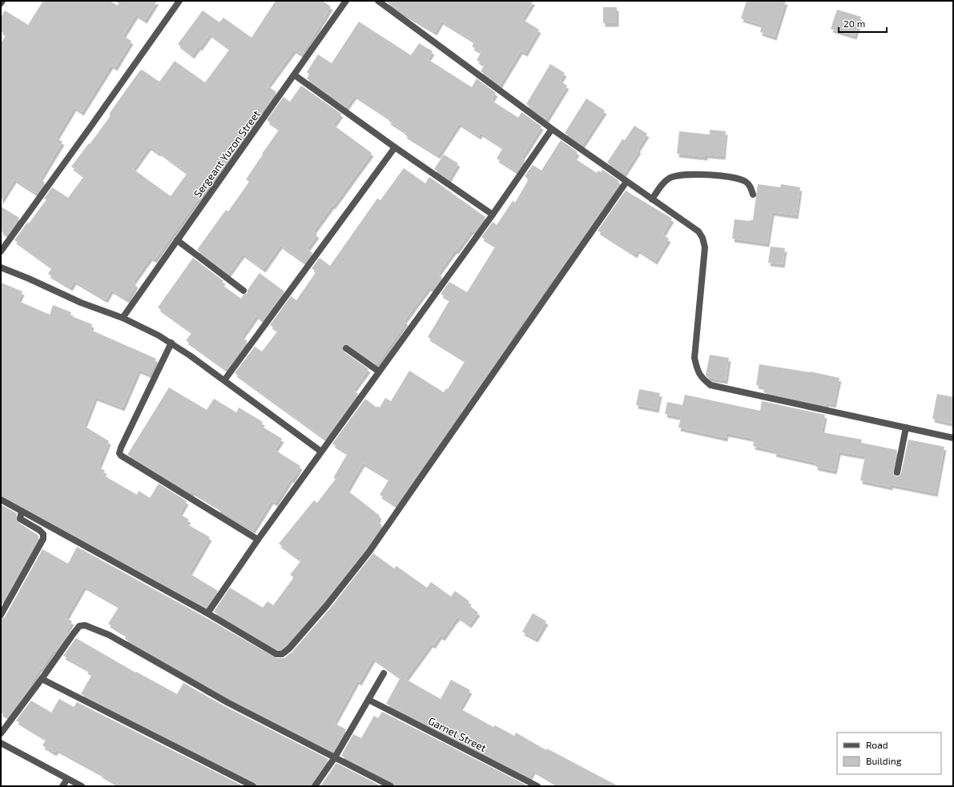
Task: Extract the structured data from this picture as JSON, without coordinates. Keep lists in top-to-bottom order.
{
  "streets": {
    "street": ["Sergeant Yuzon Street", "Garnet Street"]
  },
  "legend": ["Road", "Building"],
  "scale_bar": "20 m"
}
